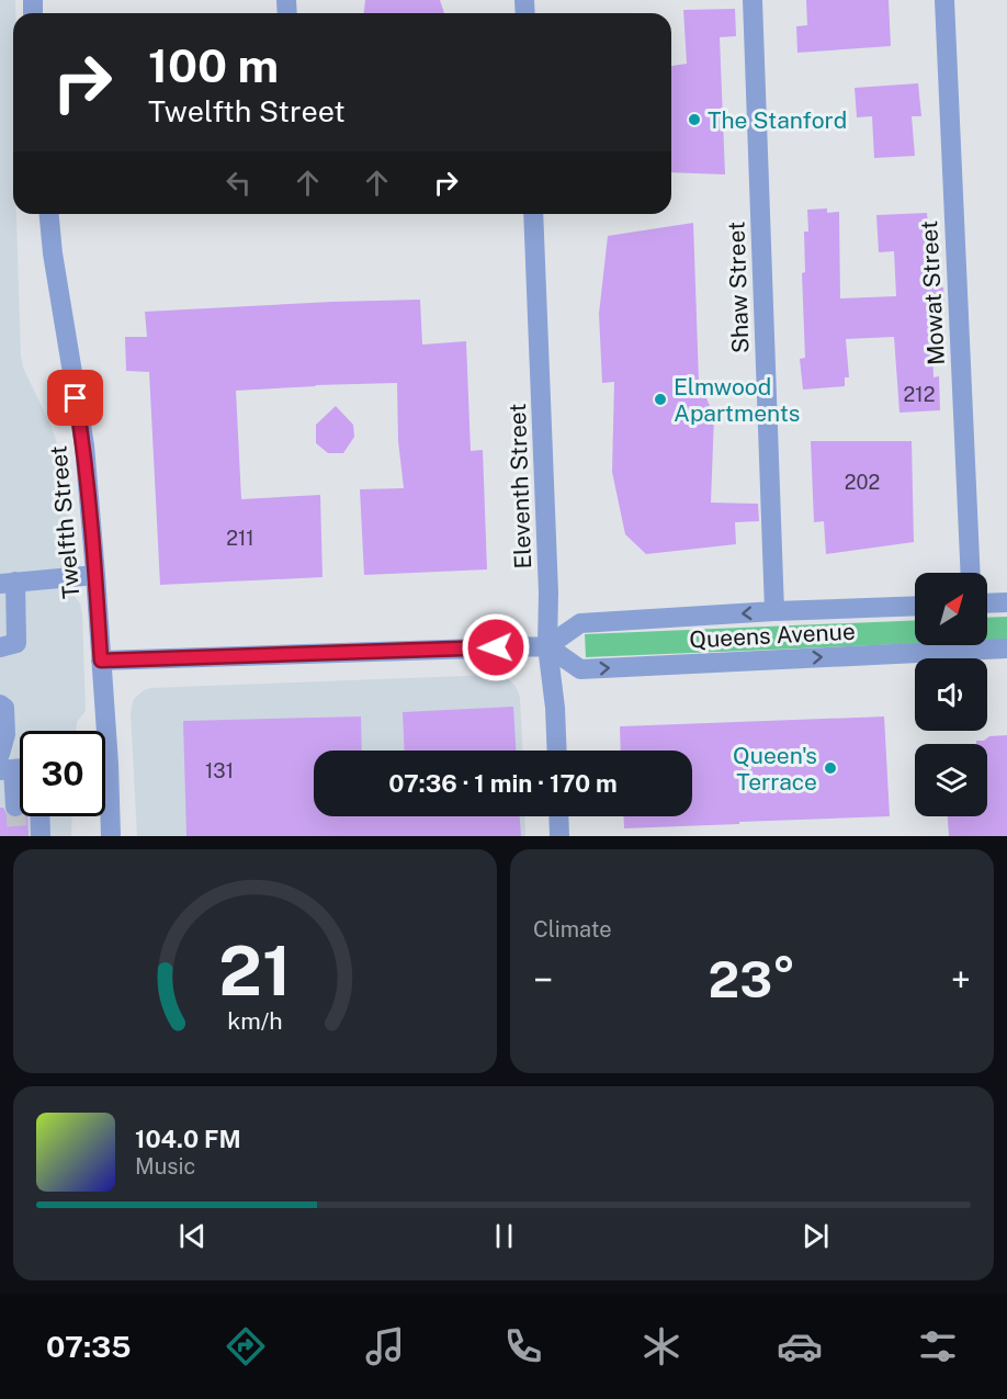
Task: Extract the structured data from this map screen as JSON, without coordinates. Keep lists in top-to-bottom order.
{
  "streets": {
    "street": [
      "Shaw Street",
      "Mowat Street",
      "Eleventh Street",
      "Twelfth Street",
      "Queens Avenue"
    ]
  },
  "crossings": [
    ["Shaw Street", "Queens Avenue"],
    ["Eleventh Street", "Queens Avenue"]
  ],
  "places": ["The Stanford", "Elmwood Apartments", "Queen's Terrace"],
  "house_numbers": [
    "212",
    "202",
    "211",
    "131"
  ],
  "north": "top right",
  "page": {
    "turn": ["100 m", "Twelfth Street"],
    "limit": "30",
    "trip": "07:36 · 1 min · 170 m",
    "tile": "Climate",
    "heat": ["−", "23°", "+"],
    "song": ["104.0 FM", "Music"],
    "tabs": "07:35",
    "gauge": ["21", "km/h"]
  }
}
